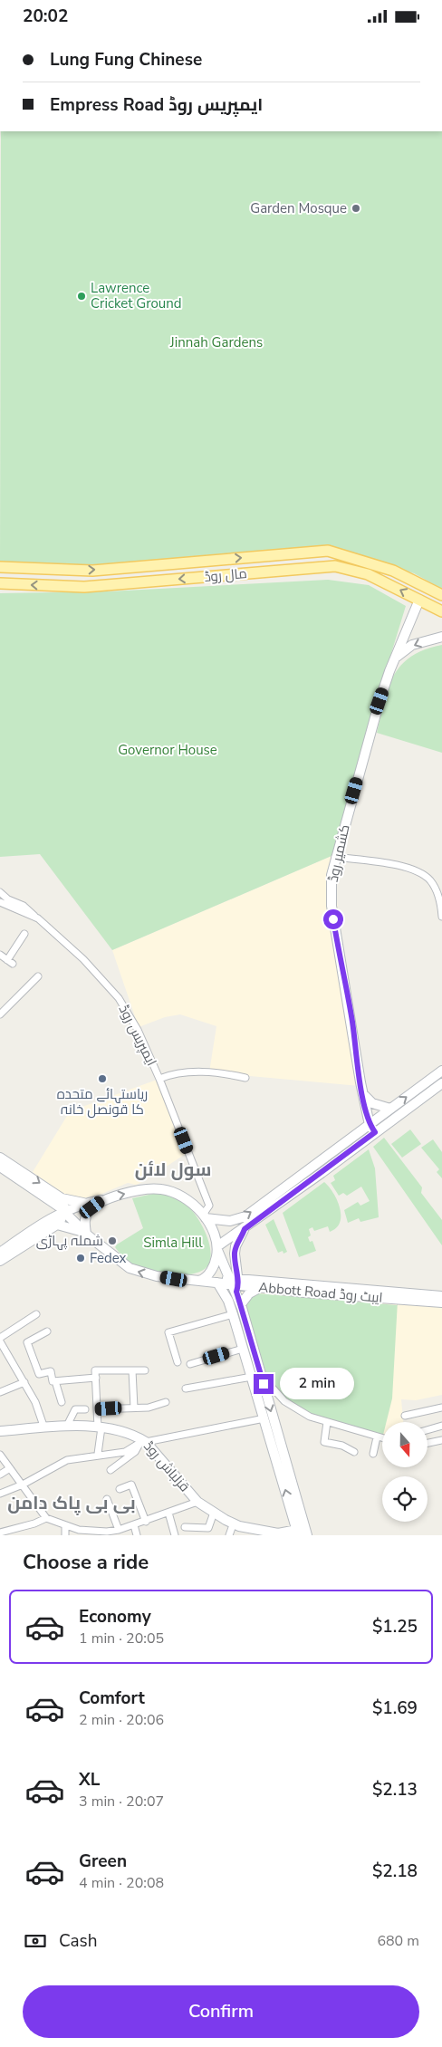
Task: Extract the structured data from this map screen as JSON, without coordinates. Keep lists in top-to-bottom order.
{
  "streets": {
    "main road": [
      "مال روڈ",
      "کشمیر روڈ",
      "Abbott Road ایبٹ روڈ",
      "قزلباش روڈ"
    ],
    "street": ["ایمپریس روڈ"]
  },
  "crossings": [
    ["مال روڈ", "کشمیر روڈ"],
    ["ایمپریس روڈ", "Abbott Road ایبٹ روڈ"]
  ],
  "districts": ["سول لائن", "بی بی پاک دامن"],
  "parks": ["Jinnah Gardens", "Governor House", "Simla Hill"],
  "places": [
    "Garden Mosque",
    "Lawrence Cricket Ground",
    "ریاستہائے متحدہ کا قونصل خانہ",
    "شملہ پہاڑی",
    "Fedex"
  ],
  "north": "bottom",
  "page": {
    "status": "20:02",
    "banner": ["Lung Fung Chinese", "Empress Road ایمپریس روڈ"],
    "bubble": "2 min",
    "heading": "Choose a ride",
    "list": [
      {
        "name": "Economy",
        "note": "1 min · 20:05",
        "value": "$1.25"
      },
      {
        "name": "Comfort",
        "note": "2 min · 20:06",
        "value": "$1.69"
      },
      {
        "name": "XL",
        "note": "3 min · 20:07",
        "value": "$2.13"
      },
      {
        "name": "Green",
        "note": "4 min · 20:08",
        "value": "$2.18"
      }
    ],
    "pay": ["Cash", "680 m"],
    "buttons": "Confirm"
  }
}
